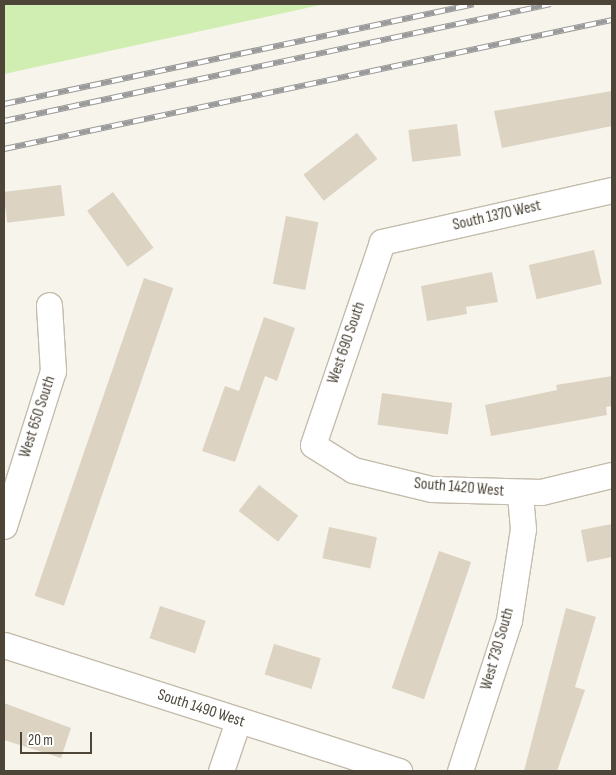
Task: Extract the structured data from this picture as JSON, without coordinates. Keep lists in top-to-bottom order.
{
  "streets": {
    "street": [
      "South 1370 West",
      "West 690 South",
      "West 650 South",
      "South 1420 West",
      "West 730 South",
      "South 1490 West"
    ]
  },
  "crossings": [
    ["South 1370 West", "West 690 South"],
    ["West 690 South", "South 1420 West"],
    ["South 1420 West", "West 730 South"]
  ],
  "scale_bar": "20 m"
}
